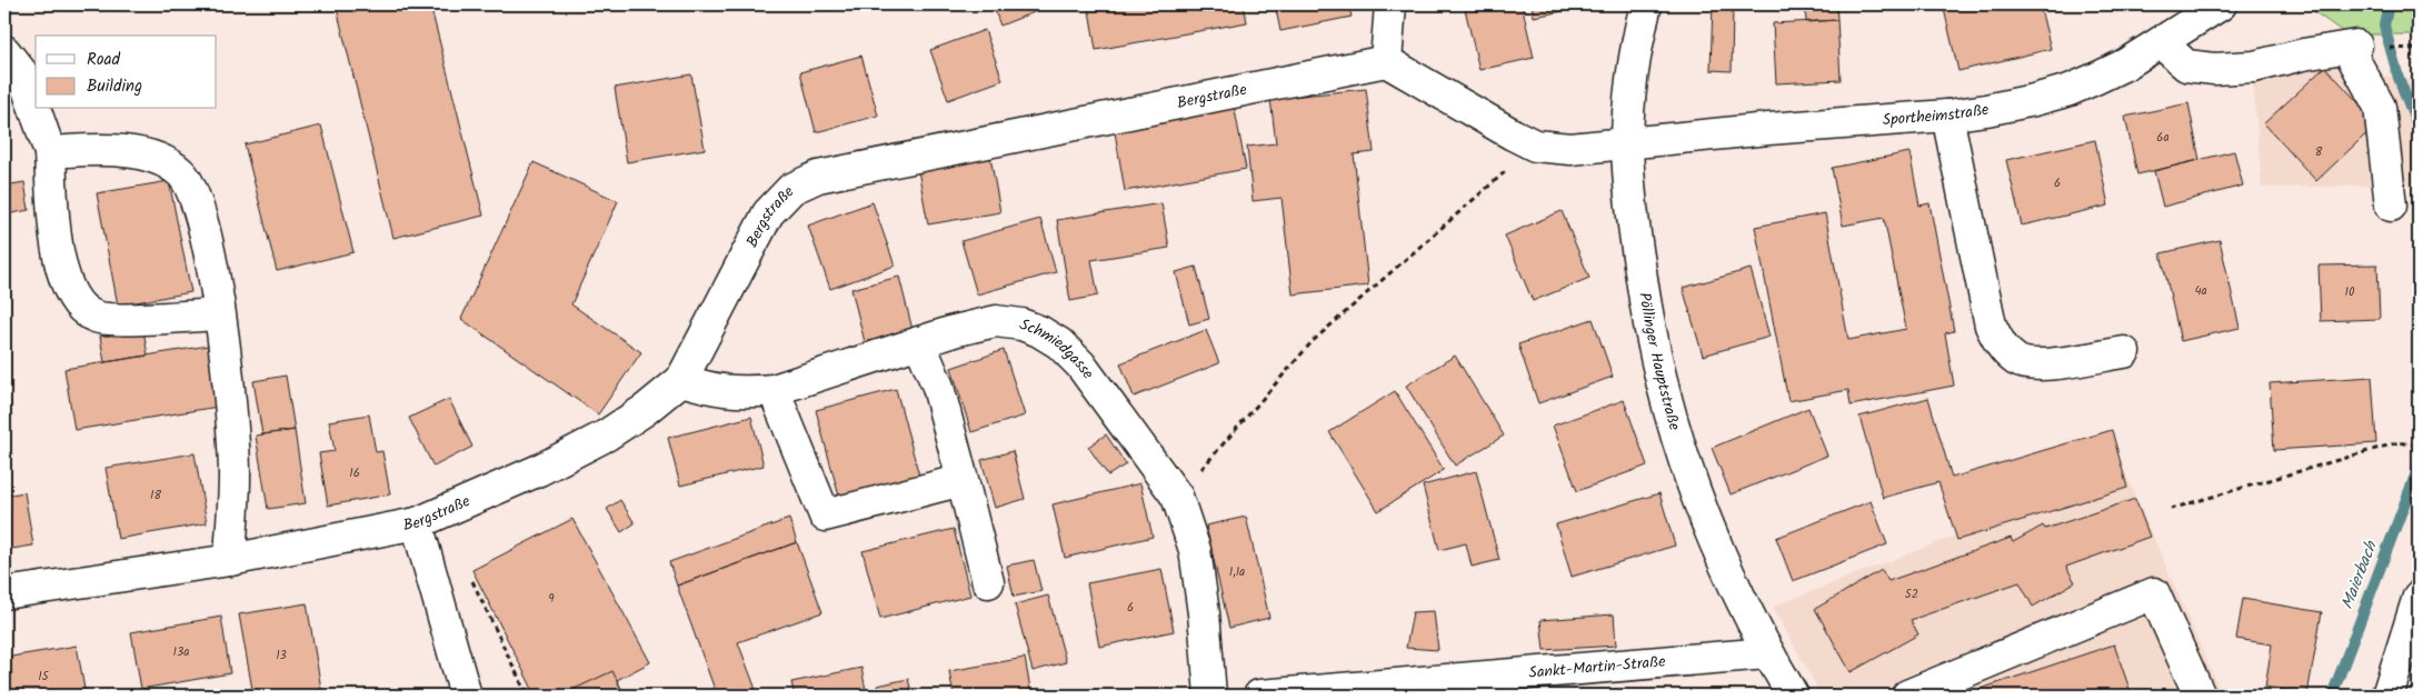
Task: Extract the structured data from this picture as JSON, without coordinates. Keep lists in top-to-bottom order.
{
  "streets": {
    "street": [
      "Bergstraße",
      "Sportheimstraße",
      "Schmiedgasse",
      "Pöllinger Hauptstraße",
      "Sankt-Martin-Straße"
    ]
  },
  "crossings": [
    ["Bergstraße", "Schmiedgasse"],
    ["Sportheimstraße", "Pöllinger Hauptstraße"],
    ["Pöllinger Hauptstraße", "Sankt-Martin-Straße"]
  ],
  "water": ["Maierbach"],
  "house_numbers": [
    "6a",
    "8",
    "6",
    "4a",
    "10",
    "16",
    "18",
    "1,1a",
    "52",
    "9",
    "6",
    "13a",
    "13",
    "15"
  ],
  "legend": ["Road", "Building"]
}
